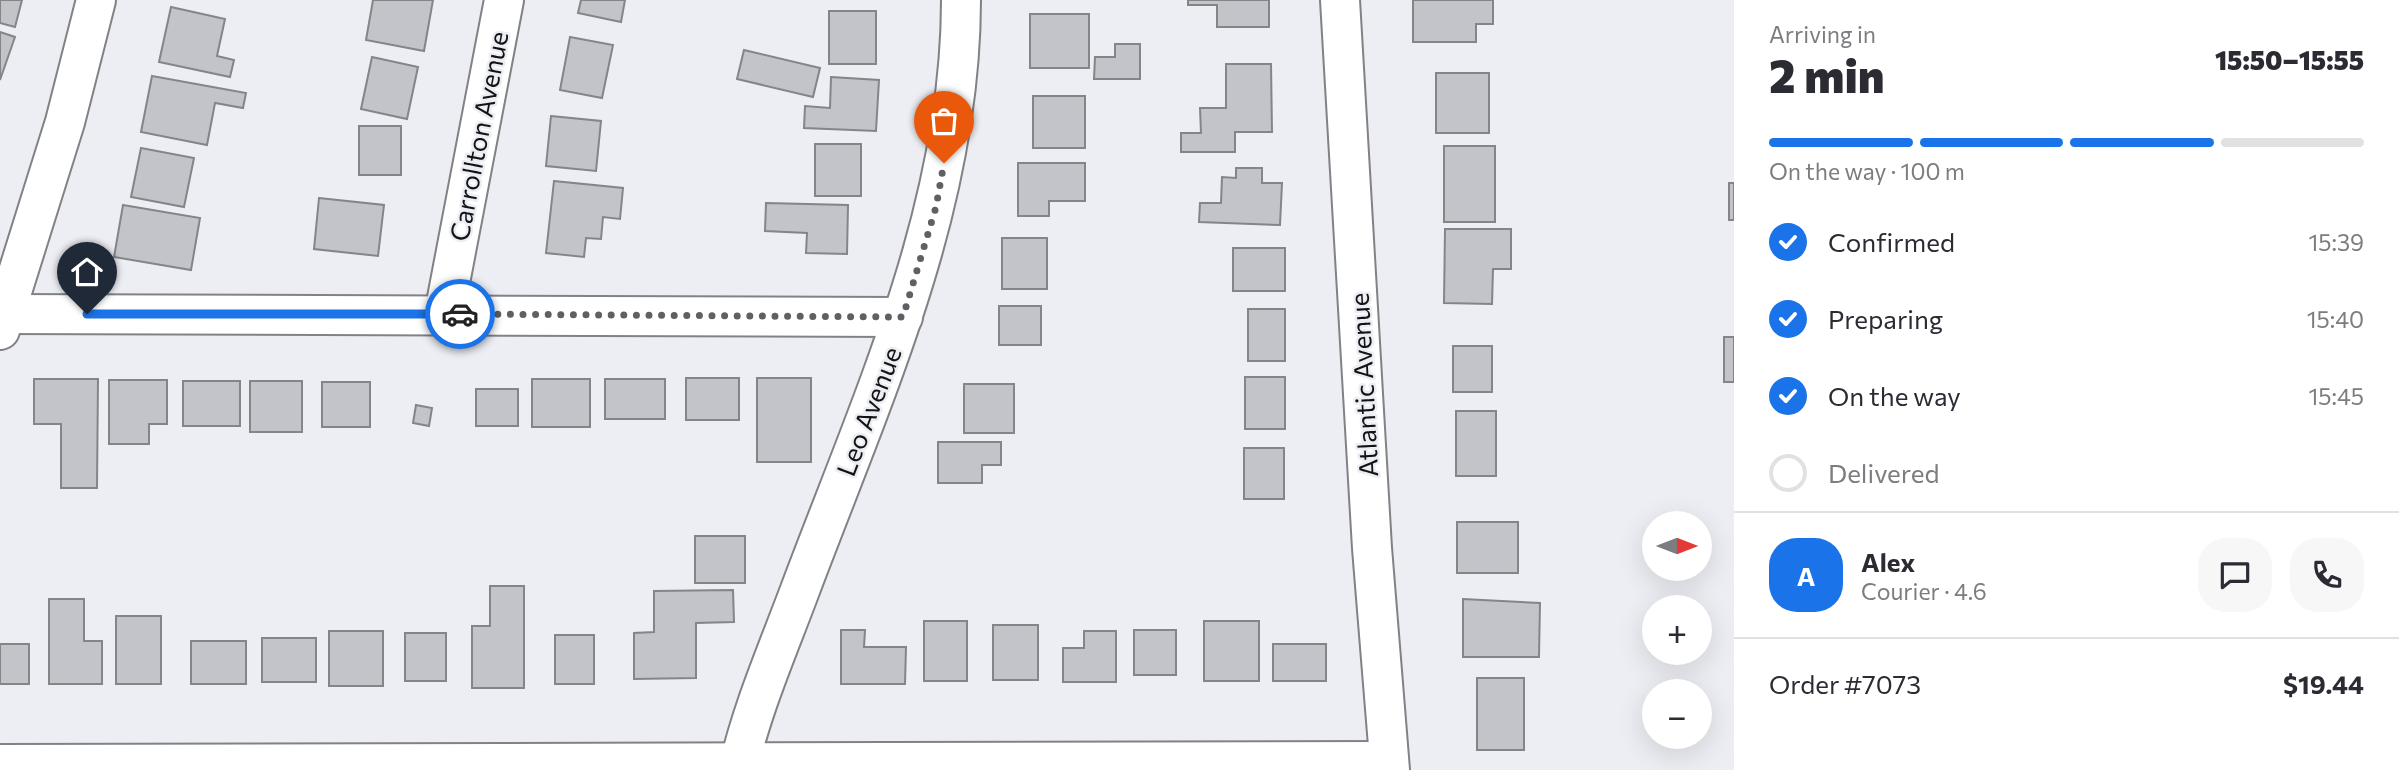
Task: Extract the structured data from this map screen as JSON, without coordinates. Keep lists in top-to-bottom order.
{
  "streets": {
    "street": ["Carrollton Avenue", "Atlantic Avenue", "Leo Avenue"]
  },
  "north": "right",
  "page": {
    "heading": ["2 min", "Arriving in", "15:50–15:55"],
    "panel": [
      "Alex",
      "Courier · 4.6",
      "Order #7073",
      "$19.44"
    ],
    "bar": "On the way · 100 m",
    "list": [
      ["Confirmed", "15:39"],
      ["Preparing", "15:40"],
      ["On the way", "15:45"],
      "Delivered"
    ],
    "map_buttons": ["+", "−"],
    "round": "A"
  }
}
